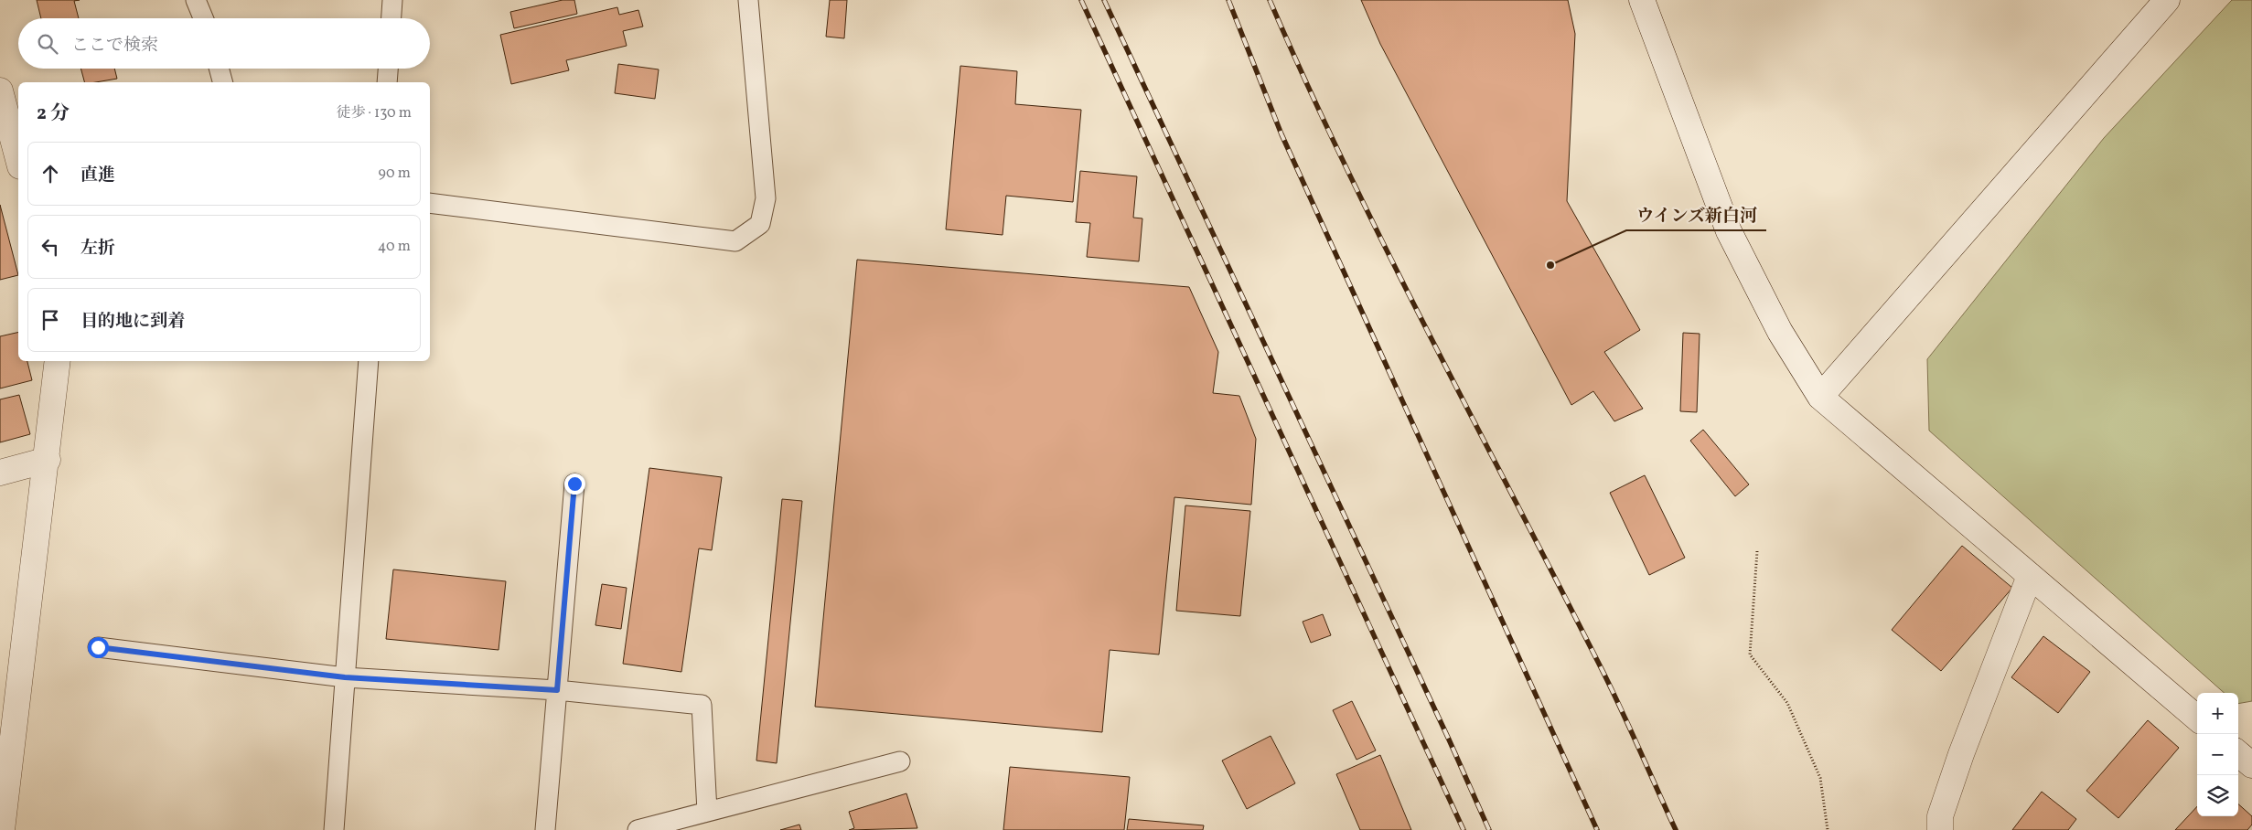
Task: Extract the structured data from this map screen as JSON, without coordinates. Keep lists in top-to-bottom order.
{
  "places": ["ウインズ新白河"],
  "page": {
    "search": "ここで検索",
    "heading": ["2 分", "徒歩 · 130 m"],
    "list": [
      ["直進", "90 m"],
      ["左折", "40 m"],
      "目的地に到着"
    ],
    "map_buttons": ["+", "−"]
  }
}
